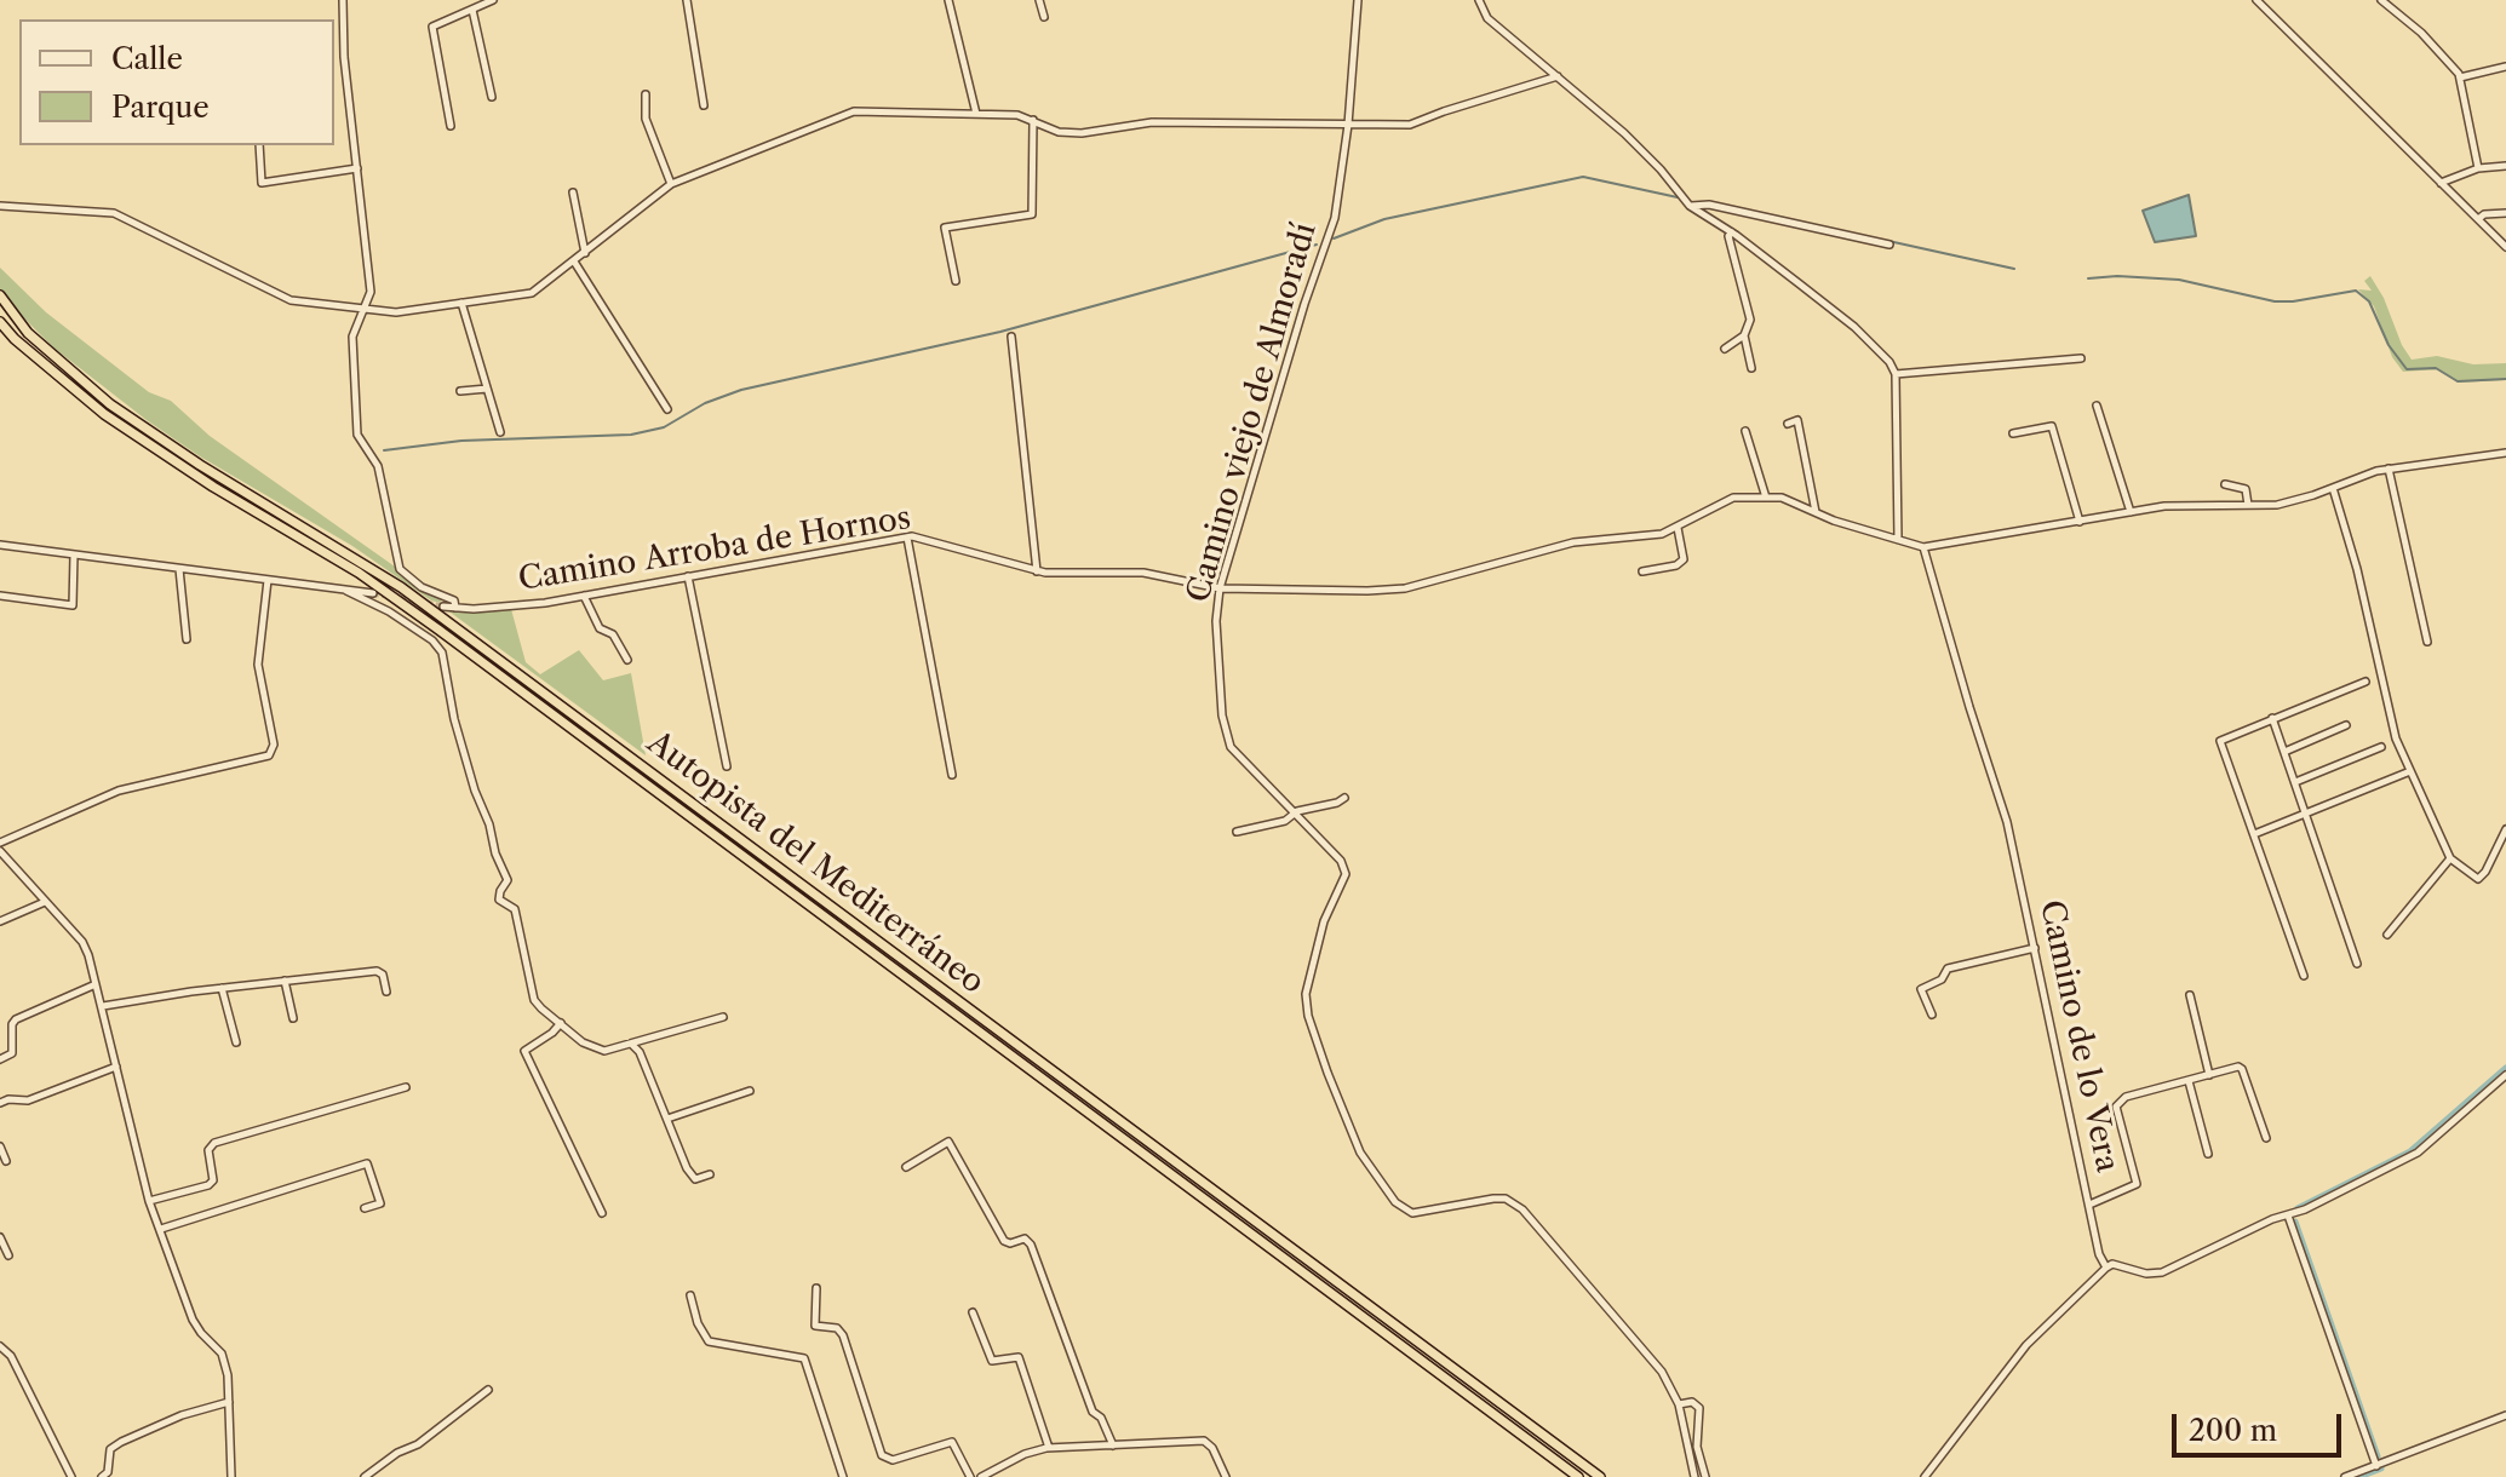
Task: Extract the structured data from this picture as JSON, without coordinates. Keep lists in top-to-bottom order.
{
  "streets": {
    "highway": ["Autopista del Mediterráneo"],
    "street": ["Camino viejo de Almoradí", "Camino Arroba de Hornos", "Camino de lo Vera"]
  },
  "crossings": [
    ["Camino viejo de Almoradí", "Camino Arroba de Hornos"],
    ["Camino Arroba de Hornos", "Camino de lo Vera"]
  ],
  "legend": ["Calle", "Parque"],
  "scale_bar": "200 m"
}
